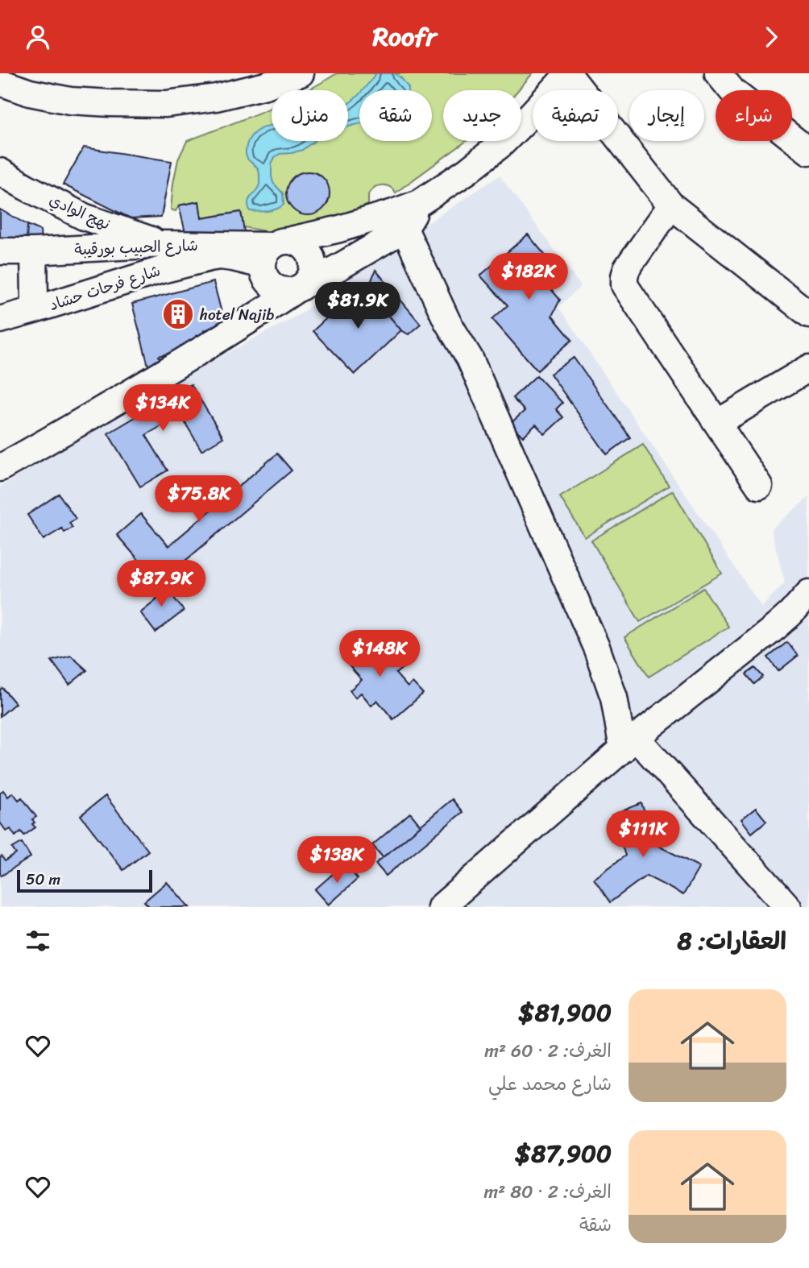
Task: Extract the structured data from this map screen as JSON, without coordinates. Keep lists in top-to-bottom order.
{
  "streets": {
    "street": ["نهج الوادي", "شارع الحبيب بورقيبة", "شارع فرحات حشاد"]
  },
  "crossings": [
    ["نهج الوادي", "شارع الحبيب بورقيبة"],
    ["شارع الحبيب بورقيبة", "شارع فرحات حشاد"]
  ],
  "places": {
    "building": ["hotel Najib"]
  },
  "scale_bar": "50 m",
  "page": {
    "header": "Roofr",
    "chip": [
      "شراء",
      "إيجار",
      "تصفية",
      "جديد",
      "شقة",
      "منزل"
    ],
    "price": [
      "$182K",
      "$81.9K",
      "$134K",
      "$75.8K",
      "$87.9K",
      "$148K",
      "$111K",
      "$138K"
    ],
    "scale": "50 m",
    "heading": "العقارات: 8",
    "list": [
      {
        "name": "$81,900",
        "note": "الغرف: 2 · 60 m² · شارع محمد علي"
      },
      {
        "name": "$87,900",
        "note": "الغرف: 2 · 80 m² · شقة"
      }
    ]
  }
}
